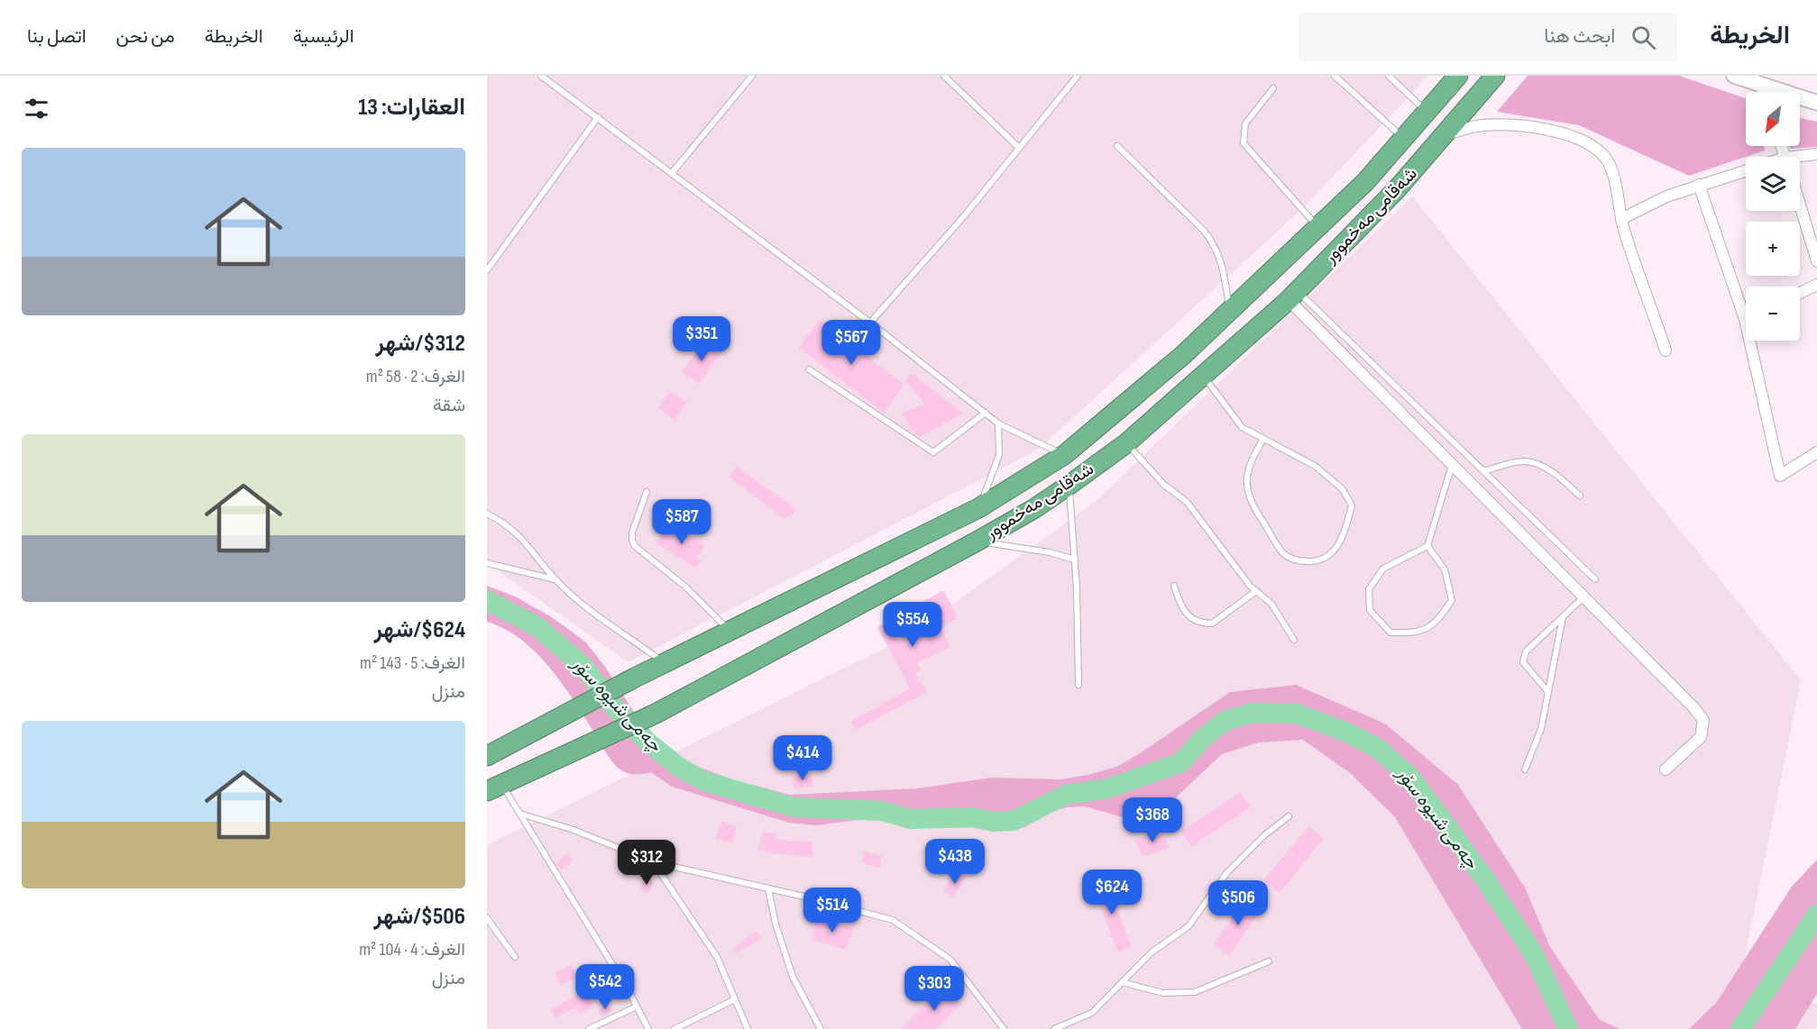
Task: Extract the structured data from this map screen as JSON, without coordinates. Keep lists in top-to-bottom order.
{
  "streets": {
    "highway": ["شەقامی مەخموور"]
  },
  "water": ["چەمی شیوە سۆر"],
  "north": "bottom left",
  "page": {
    "header": "الخريطة",
    "search": "ابحث هنا",
    "nav": [
      "الرئيسية",
      "الخريطة",
      "من نحن",
      "اتصل بنا"
    ],
    "heading": "العقارات: 13",
    "map_buttons": ["+", "−"],
    "list": [
      {
        "name": "$312/شهر",
        "note": "الغرف: 2 · 58 m² · شقة"
      },
      {
        "name": "$624/شهر",
        "note": "الغرف: 5 · 143 m² · منزل"
      },
      {
        "name": "$506/شهر",
        "note": "الغرف: 4 · 104 m² · منزل"
      }
    ],
    "price": [
      "$351",
      "$567",
      "$587",
      "$554",
      "$414",
      "$368",
      "$438",
      "$312",
      "$624",
      "$506",
      "$514",
      "$542",
      "$303"
    ]
  }
}
